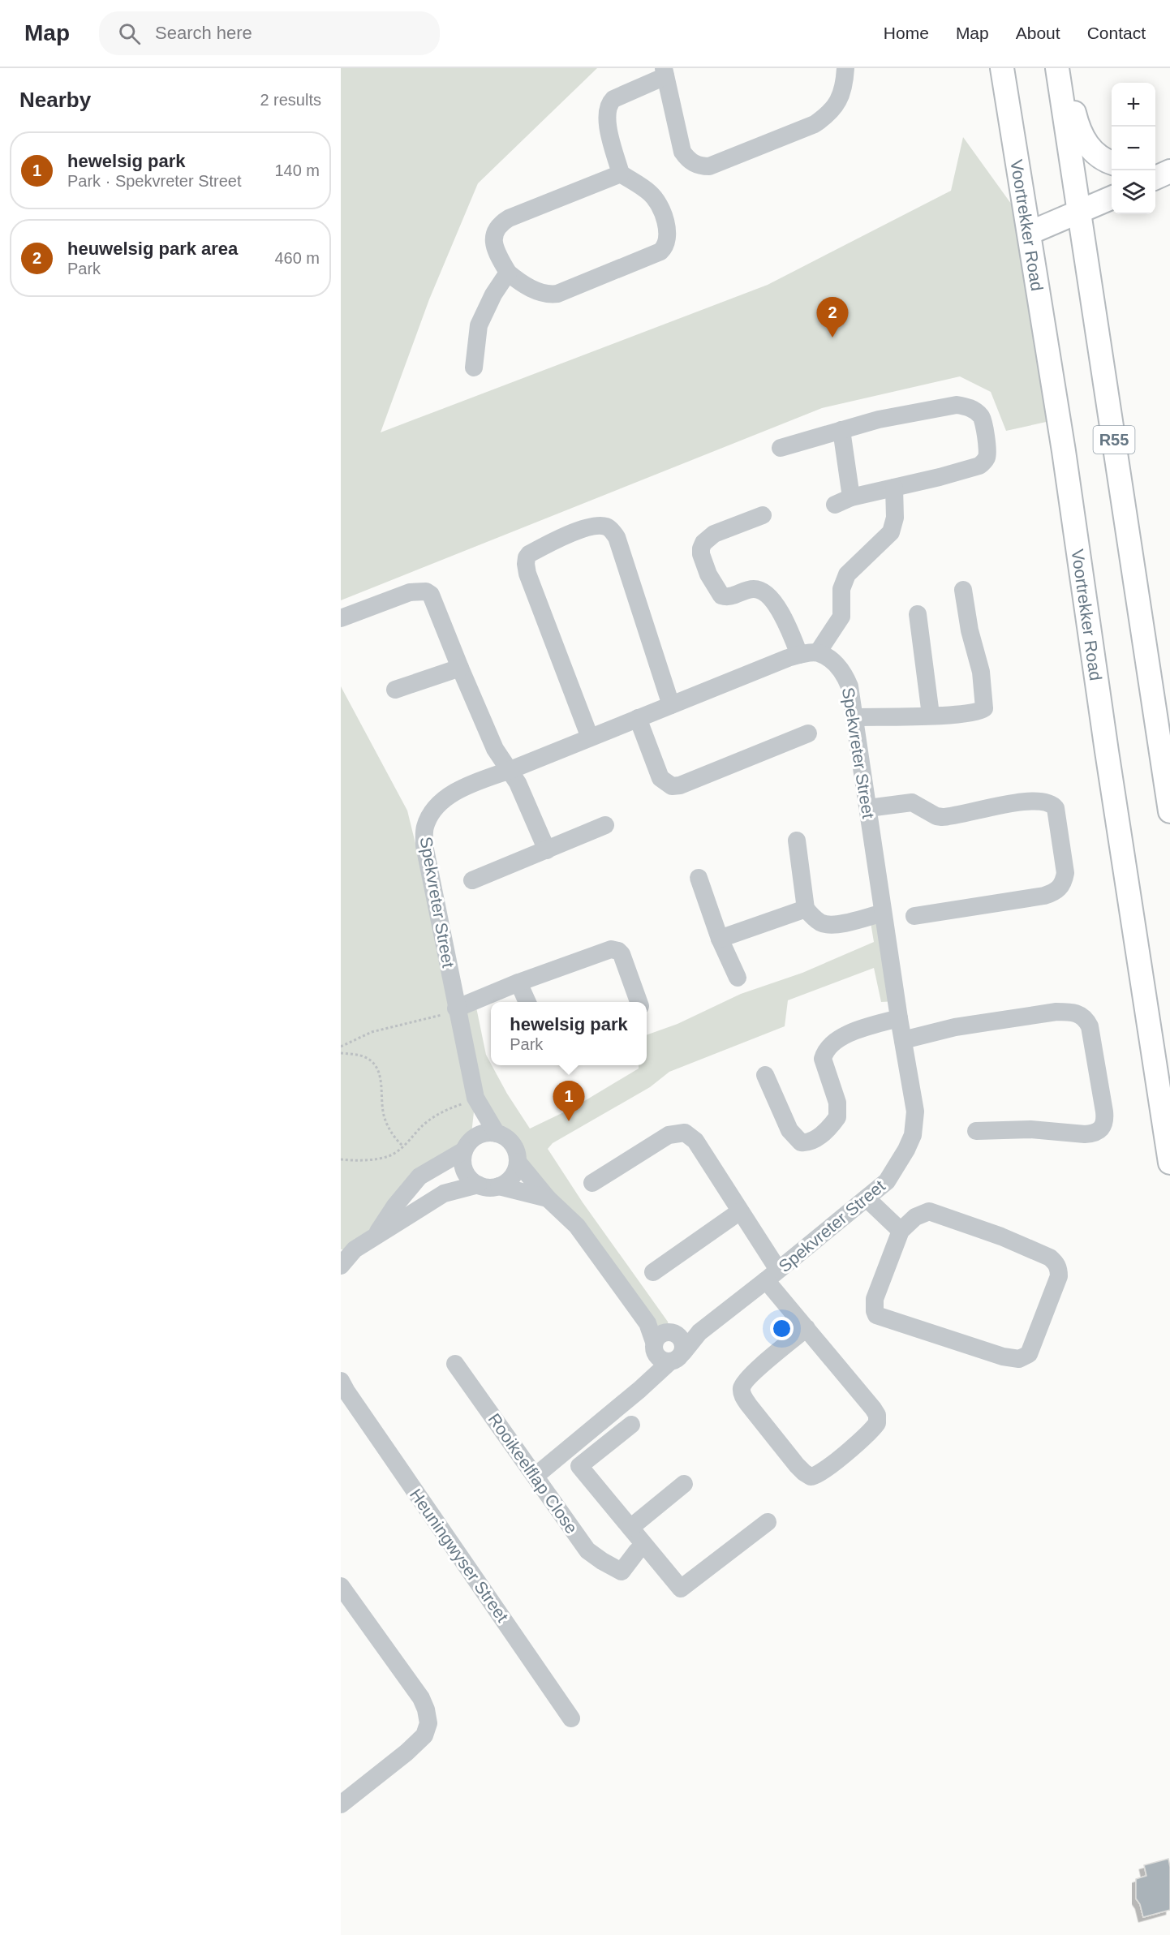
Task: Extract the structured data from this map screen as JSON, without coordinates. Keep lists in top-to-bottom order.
{
  "streets": {
    "main road": ["Voortrekker Road", "R55"],
    "street": ["Spekvreter Street", "Rooikeelflap Close", "Heuningwyser Street"]
  },
  "crossings": [
    ["Spekvreter Street", "Rooikeelflap Close"]
  ],
  "page": {
    "header": "Map",
    "search": "Search here",
    "nav": [
      "Home",
      "Map",
      "About",
      "Contact"
    ],
    "heading": ["Nearby", "2 results"],
    "map_buttons": ["+", "−"],
    "list": [
      {
        "mark": "1",
        "name": "hewelsig park",
        "note": "Park · Spekvreter Street",
        "value": "140 m"
      },
      {
        "mark": "2",
        "name": "heuwelsig park area",
        "note": "Park",
        "value": "460 m"
      }
    ],
    "pins": ["2", "1"],
    "popup": ["hewelsig park", "Park"]
  }
}
